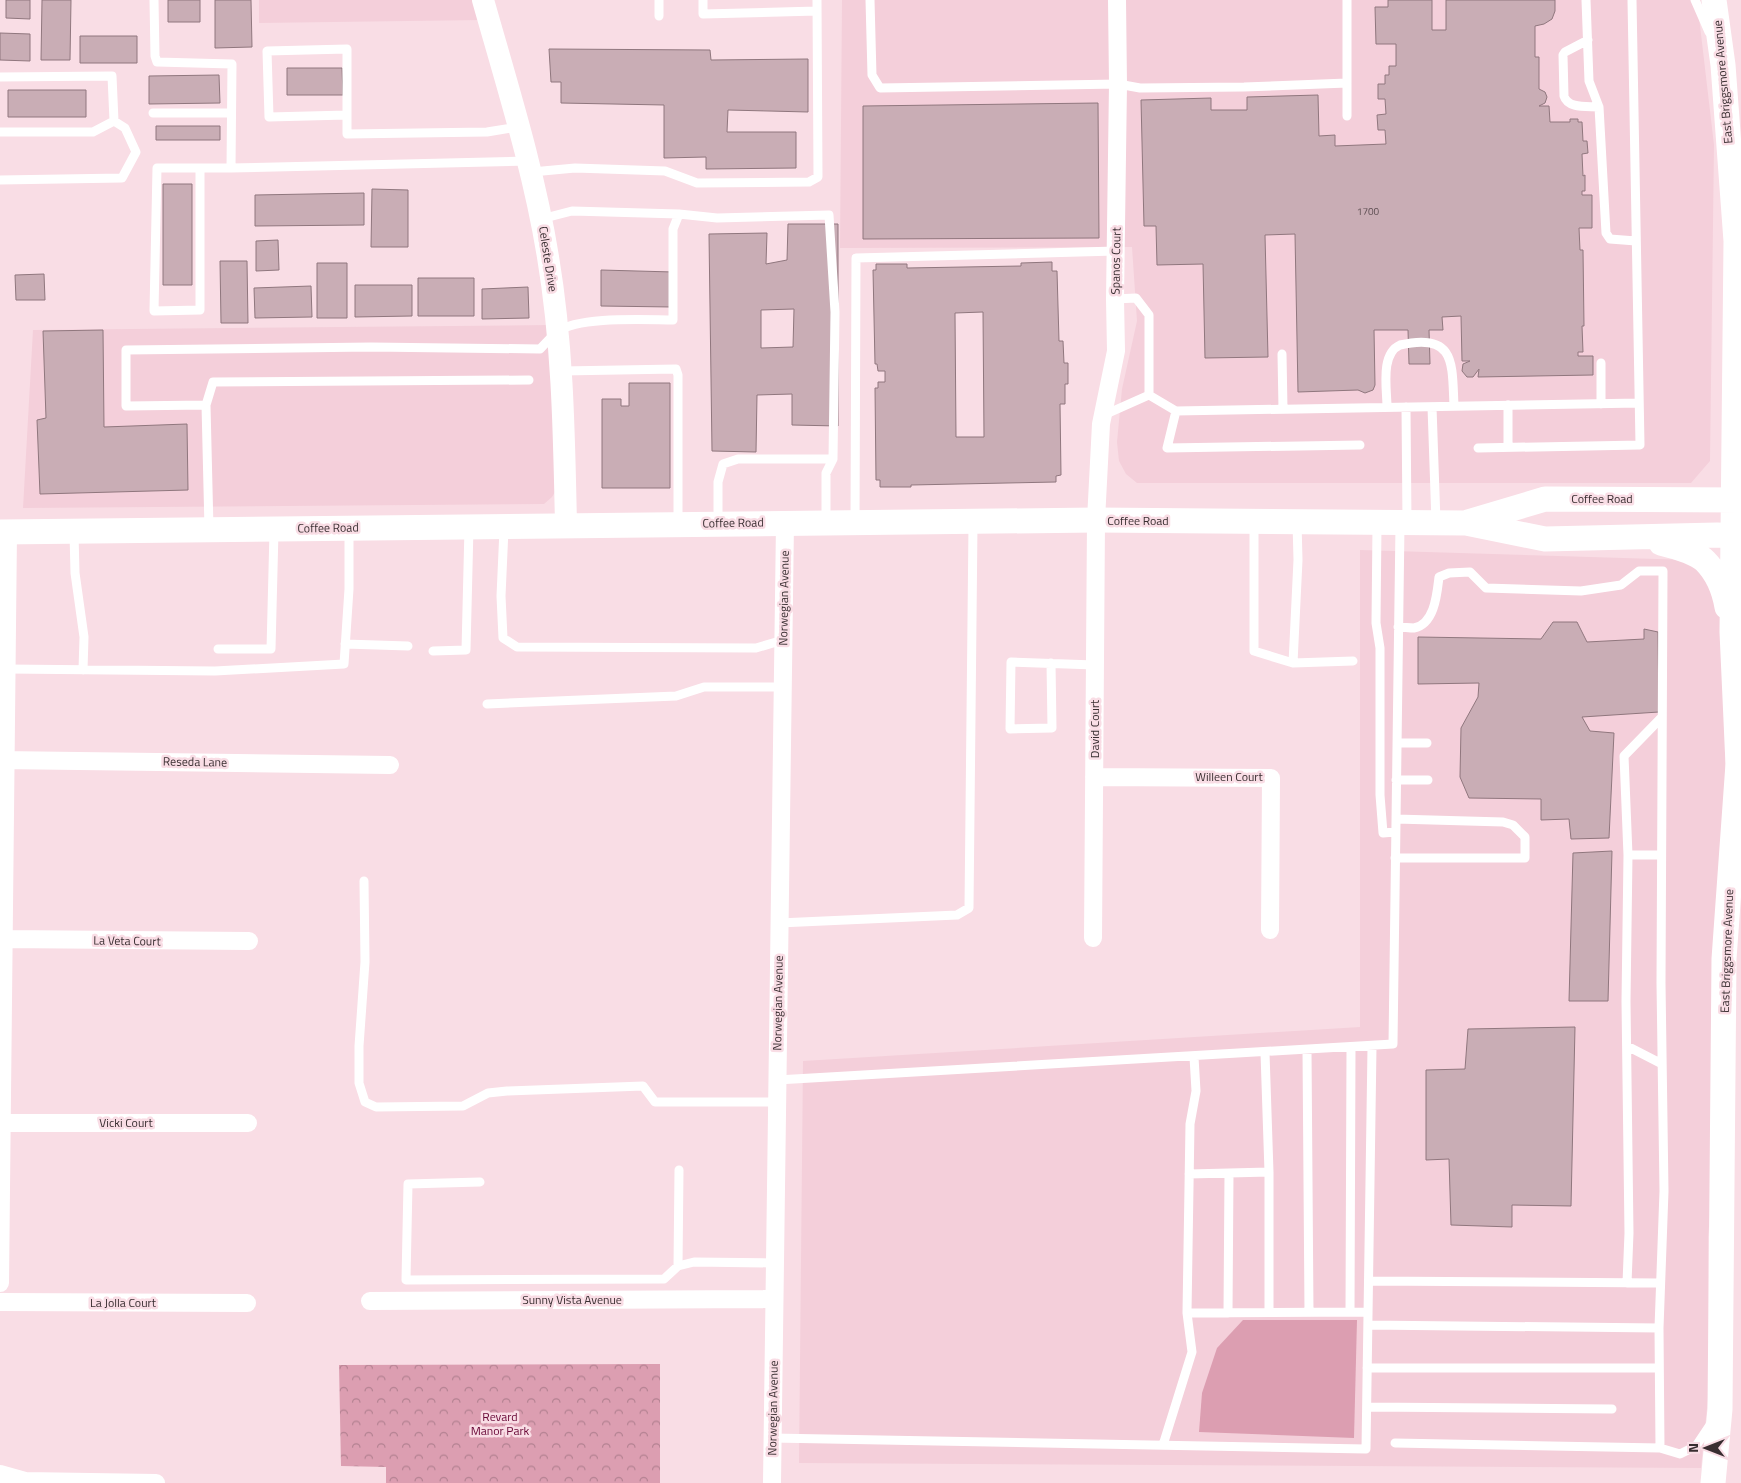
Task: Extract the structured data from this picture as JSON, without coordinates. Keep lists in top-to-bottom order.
{
  "streets": {
    "main road": ["East Briggsmore Avenue", "Coffee Road"],
    "street": [
      "Celeste Drive",
      "Spanos Court",
      "Norwegian Avenue",
      "David Court",
      "Reseda Lane",
      "Willeen Court",
      "La Veta Court",
      "Vicki Court",
      "Sunny Vista Avenue",
      "La Jolla Court"
    ]
  },
  "crossings": [
    ["East Briggsmore Avenue", "Coffee Road"],
    ["Celeste Drive", "Coffee Road"],
    ["Spanos Court", "Coffee Road"],
    ["Spanos Court", "David Court"],
    ["Coffee Road", "Norwegian Avenue"],
    ["Coffee Road", "David Court"],
    ["Norwegian Avenue", "Sunny Vista Avenue"],
    ["David Court", "Willeen Court"]
  ],
  "parks": ["Revard Manor Park"],
  "house_numbers": ["1700"],
  "north": "left"
}
